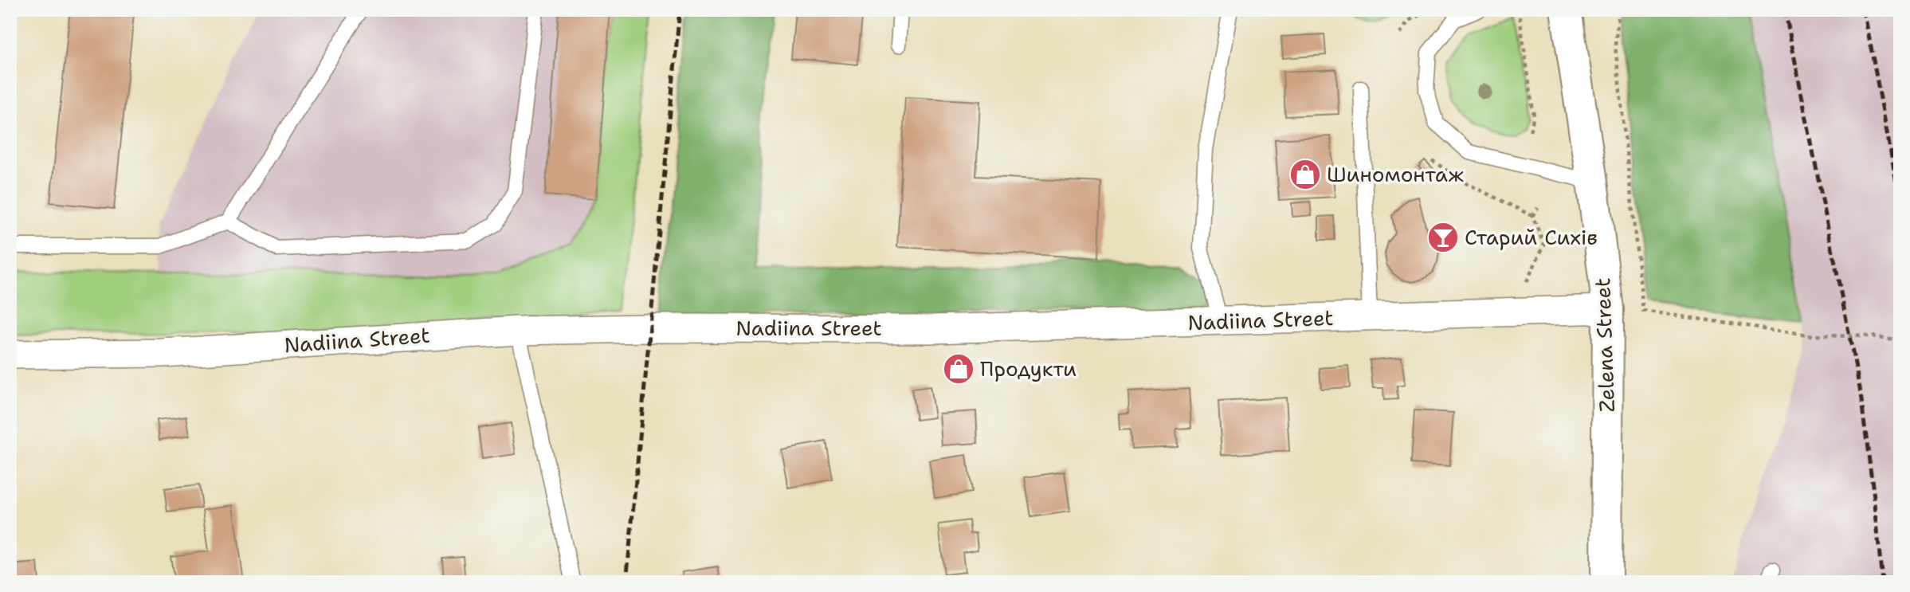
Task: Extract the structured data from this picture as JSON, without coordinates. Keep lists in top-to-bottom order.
{
  "streets": {
    "main road": ["Zelena Street"],
    "street": ["Nadiina Street"]
  },
  "crossings": [
    ["Nadiina Street", "Zelena Street"]
  ],
  "places": {
    "shop": ["Шиномонтаж", "Продукти"],
    "bar": ["Старий Сихів"]
  }
}
